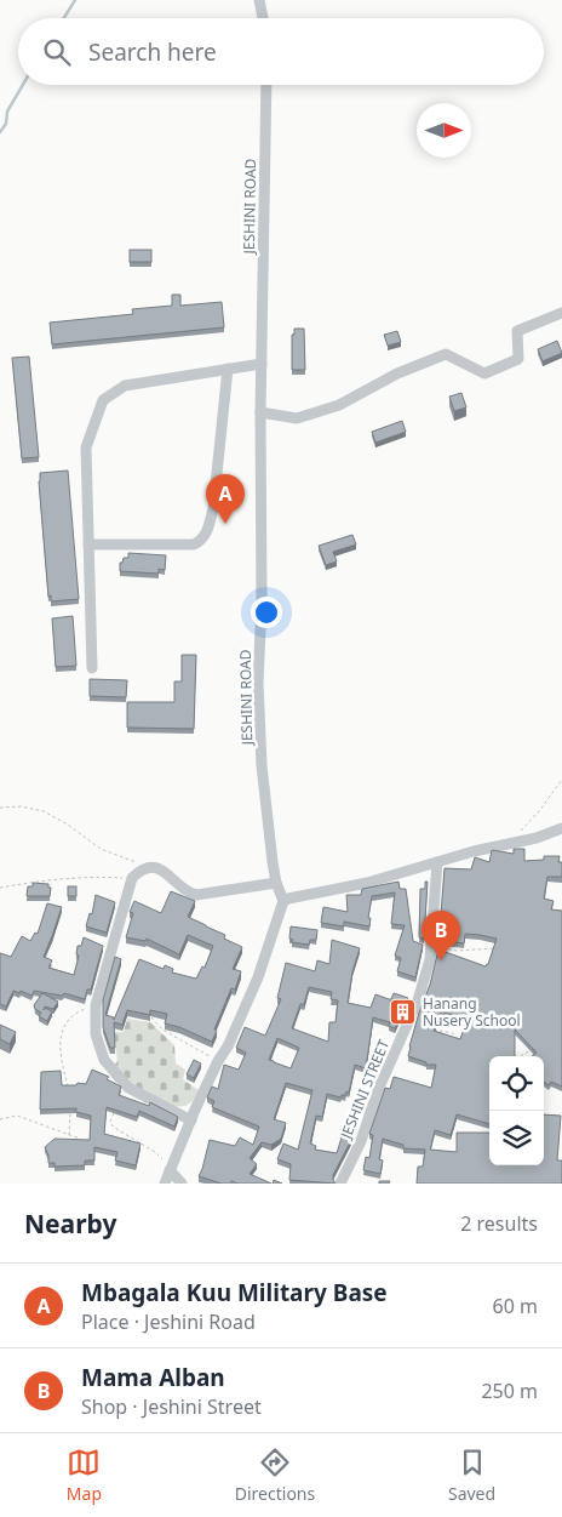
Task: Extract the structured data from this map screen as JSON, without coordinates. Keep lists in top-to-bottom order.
{
  "streets": {
    "street": ["JESHINI ROAD", "JESHINI STREET"]
  },
  "places": {
    "building": ["Hanang Nusery School"]
  },
  "north": "right",
  "page": {
    "search": "Search here",
    "pins": ["A", "B"],
    "heading": ["Nearby", "2 results"],
    "list": [
      {
        "mark": "A",
        "name": "Mbagala Kuu Military Base",
        "note": "Place · Jeshini Road",
        "value": "60 m"
      },
      {
        "mark": "B",
        "name": "Mama Alban",
        "note": "Shop · Jeshini Street",
        "value": "250 m"
      }
    ],
    "nav": ["Map", "Directions", "Saved"]
  }
}
